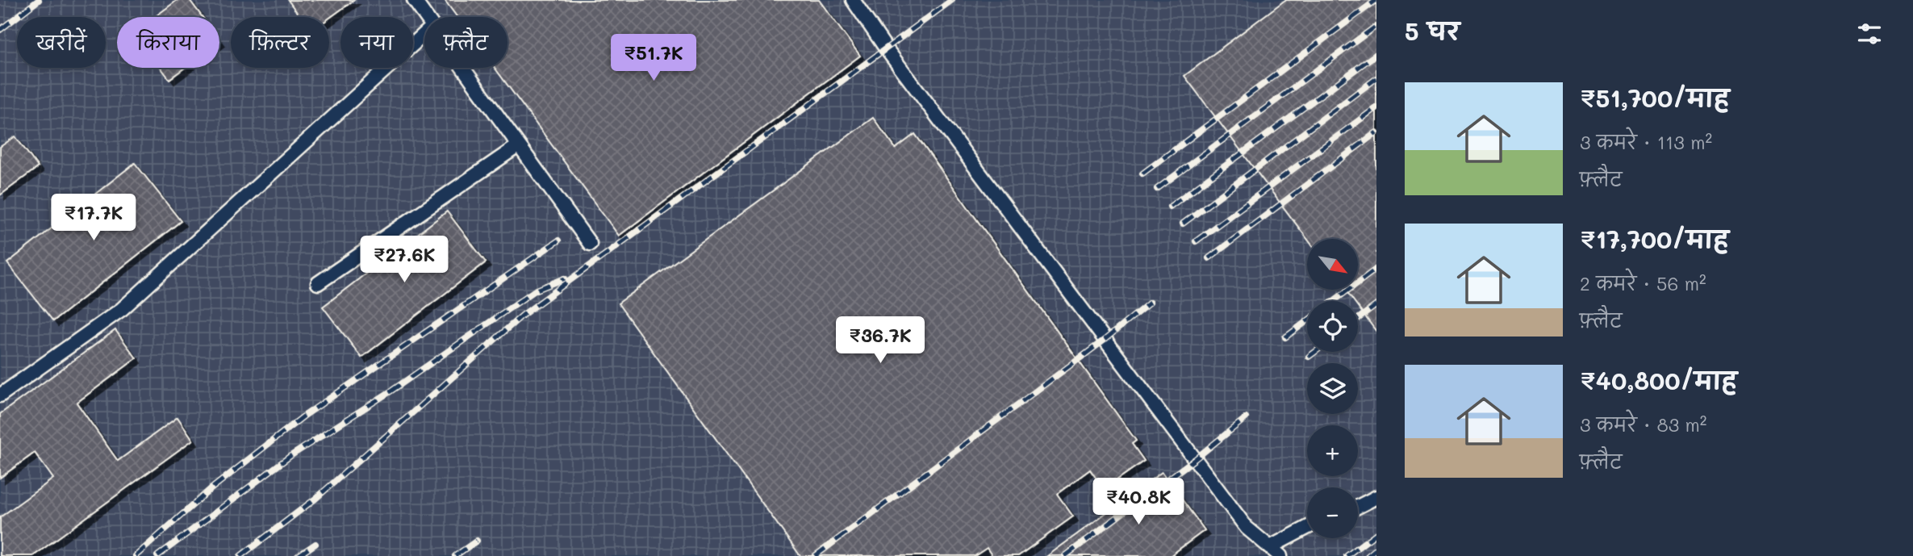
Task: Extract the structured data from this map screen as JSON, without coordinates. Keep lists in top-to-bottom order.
{
  "north": "bottom right",
  "page": {
    "heading": "5 घर",
    "chip": [
      "खरीदें",
      "किराया",
      "फ़िल्टर",
      "नया",
      "फ़्लैट"
    ],
    "price": [
      "₹51.7K",
      "₹17.7K",
      "₹27.6K",
      "₹36.7K",
      "₹40.8K"
    ],
    "list": [
      {
        "name": "₹51,700/माह",
        "note": "3 कमरे · 113 m² · फ़्लैट"
      },
      {
        "name": "₹17,700/माह",
        "note": "2 कमरे · 56 m² · फ़्लैट"
      },
      {
        "name": "₹40,800/माह",
        "note": "3 कमरे · 83 m² · फ़्लैट"
      }
    ],
    "map_buttons": ["+", "−"]
  }
}
